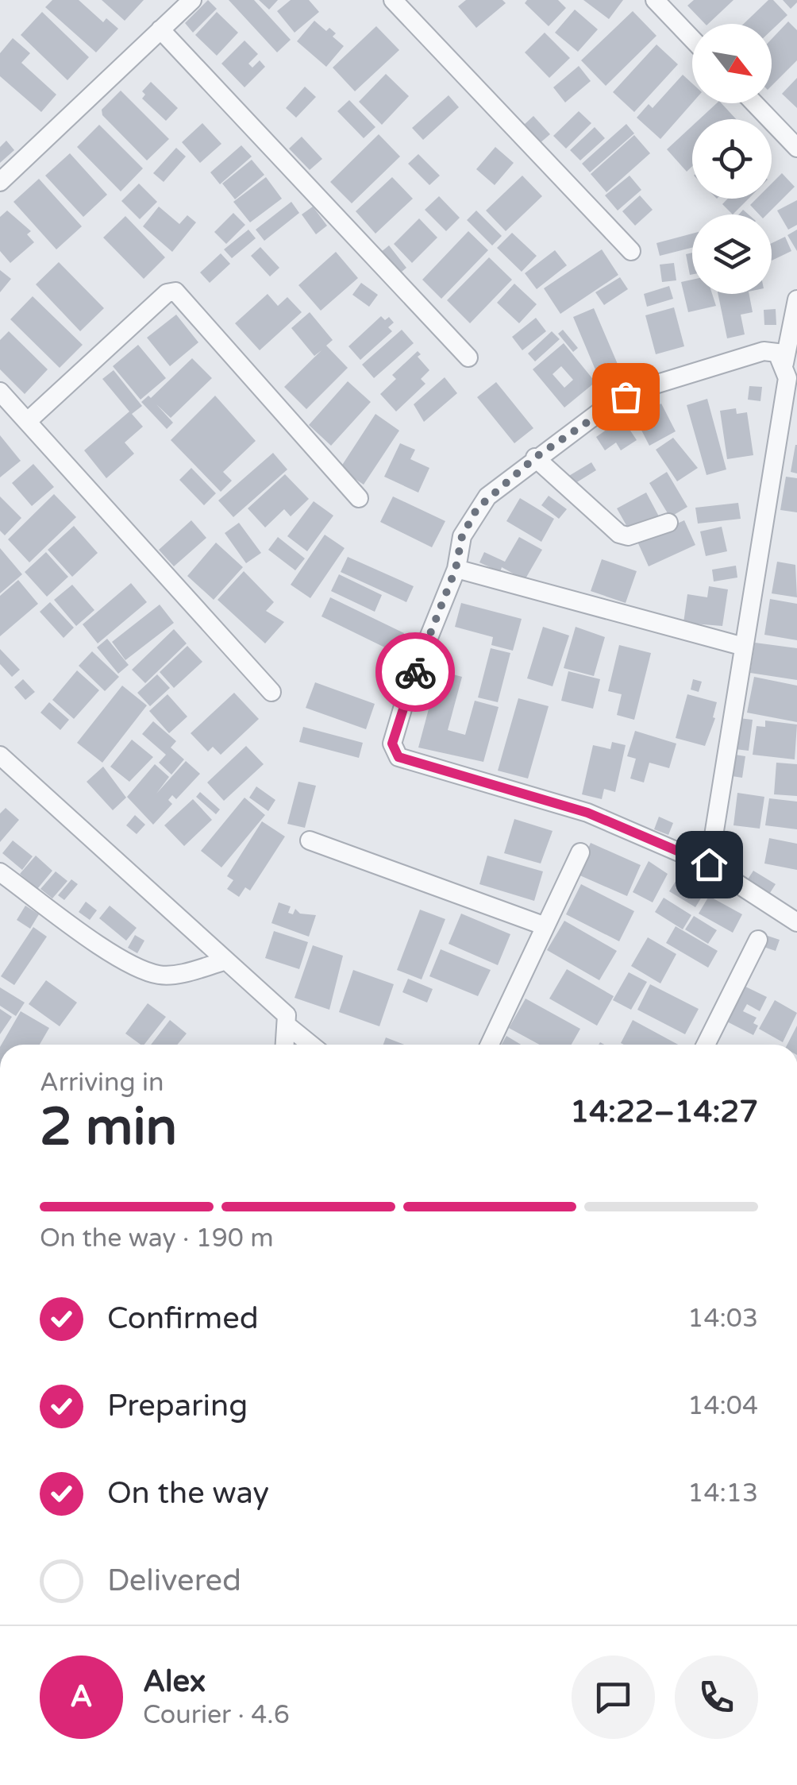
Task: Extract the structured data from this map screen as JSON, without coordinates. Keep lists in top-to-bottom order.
{
  "north": "bottom right",
  "page": {
    "heading": ["2 min", "Arriving in", "14:22–14:27"],
    "panel": ["Alex", "Courier · 4.6"],
    "bar": "On the way · 190 m",
    "list": [
      ["Confirmed", "14:03"],
      ["Preparing", "14:04"],
      ["On the way", "14:13"],
      "Delivered"
    ],
    "round": "A"
  }
}
